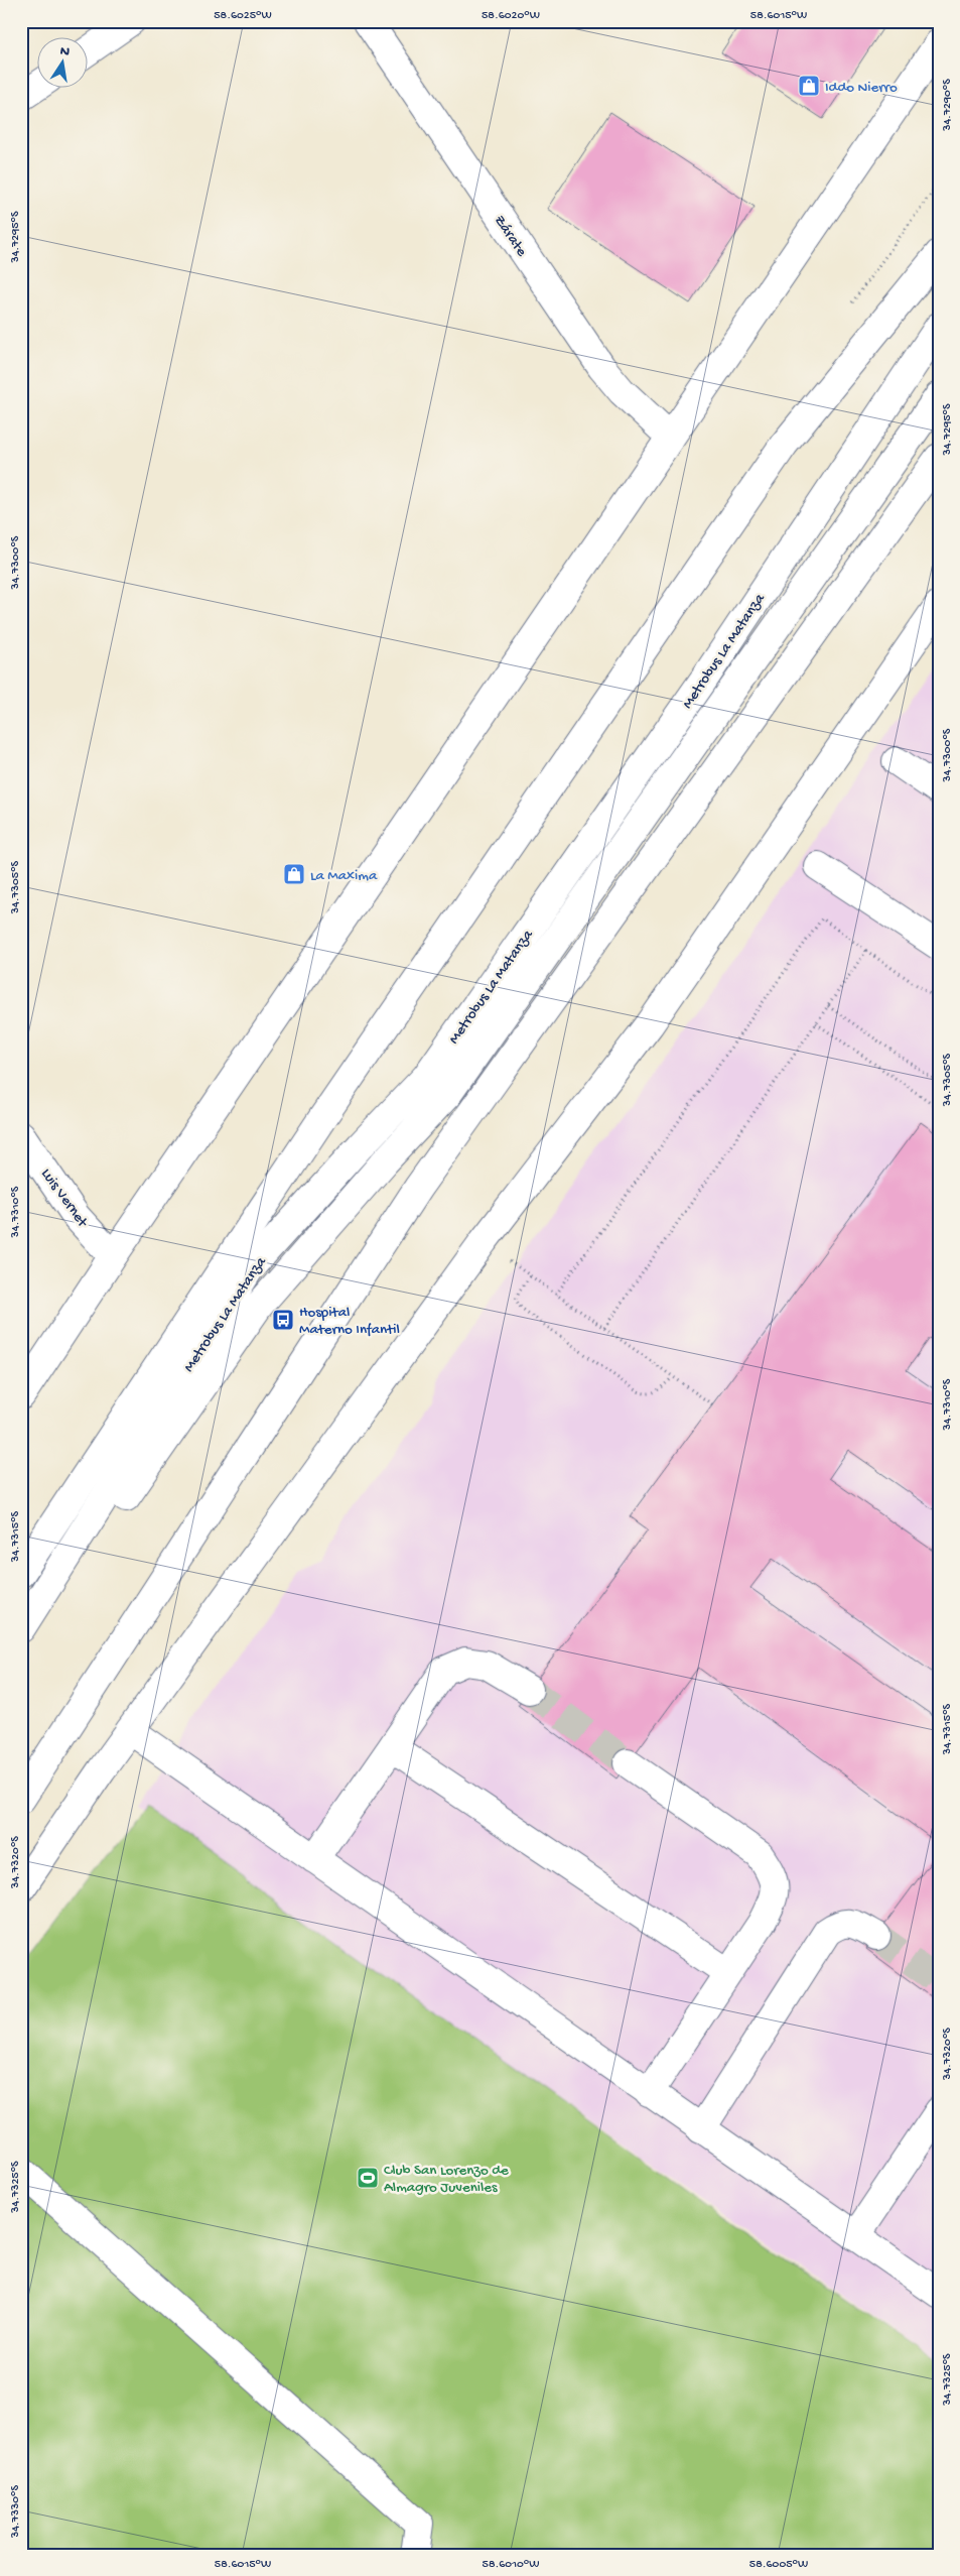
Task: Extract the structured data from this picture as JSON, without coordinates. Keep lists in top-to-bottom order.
{
  "streets": {
    "main road": ["Zárate", "Metrobus La Matanza", "Luis Vernet"]
  },
  "places": {
    "shop": ["Iddo Nierro", "La Maxima"],
    "bus stop": ["Hospital Materno Infantil"],
    "sports": ["Club San Lorenzo de Almagro Juveniles"]
  },
  "north": "top",
  "coordinates": [
    "58.6025°W",
    "58.6020°W",
    "58.6015°W",
    "34.7290°S",
    "34.7295°S",
    "34.7300°S",
    "34.7305°S",
    "34.7310°S",
    "34.7315°S",
    "34.7320°S",
    "34.7325°S",
    "34.7330°S",
    "58.6010°W",
    "58.6005°W"
  ]
}
